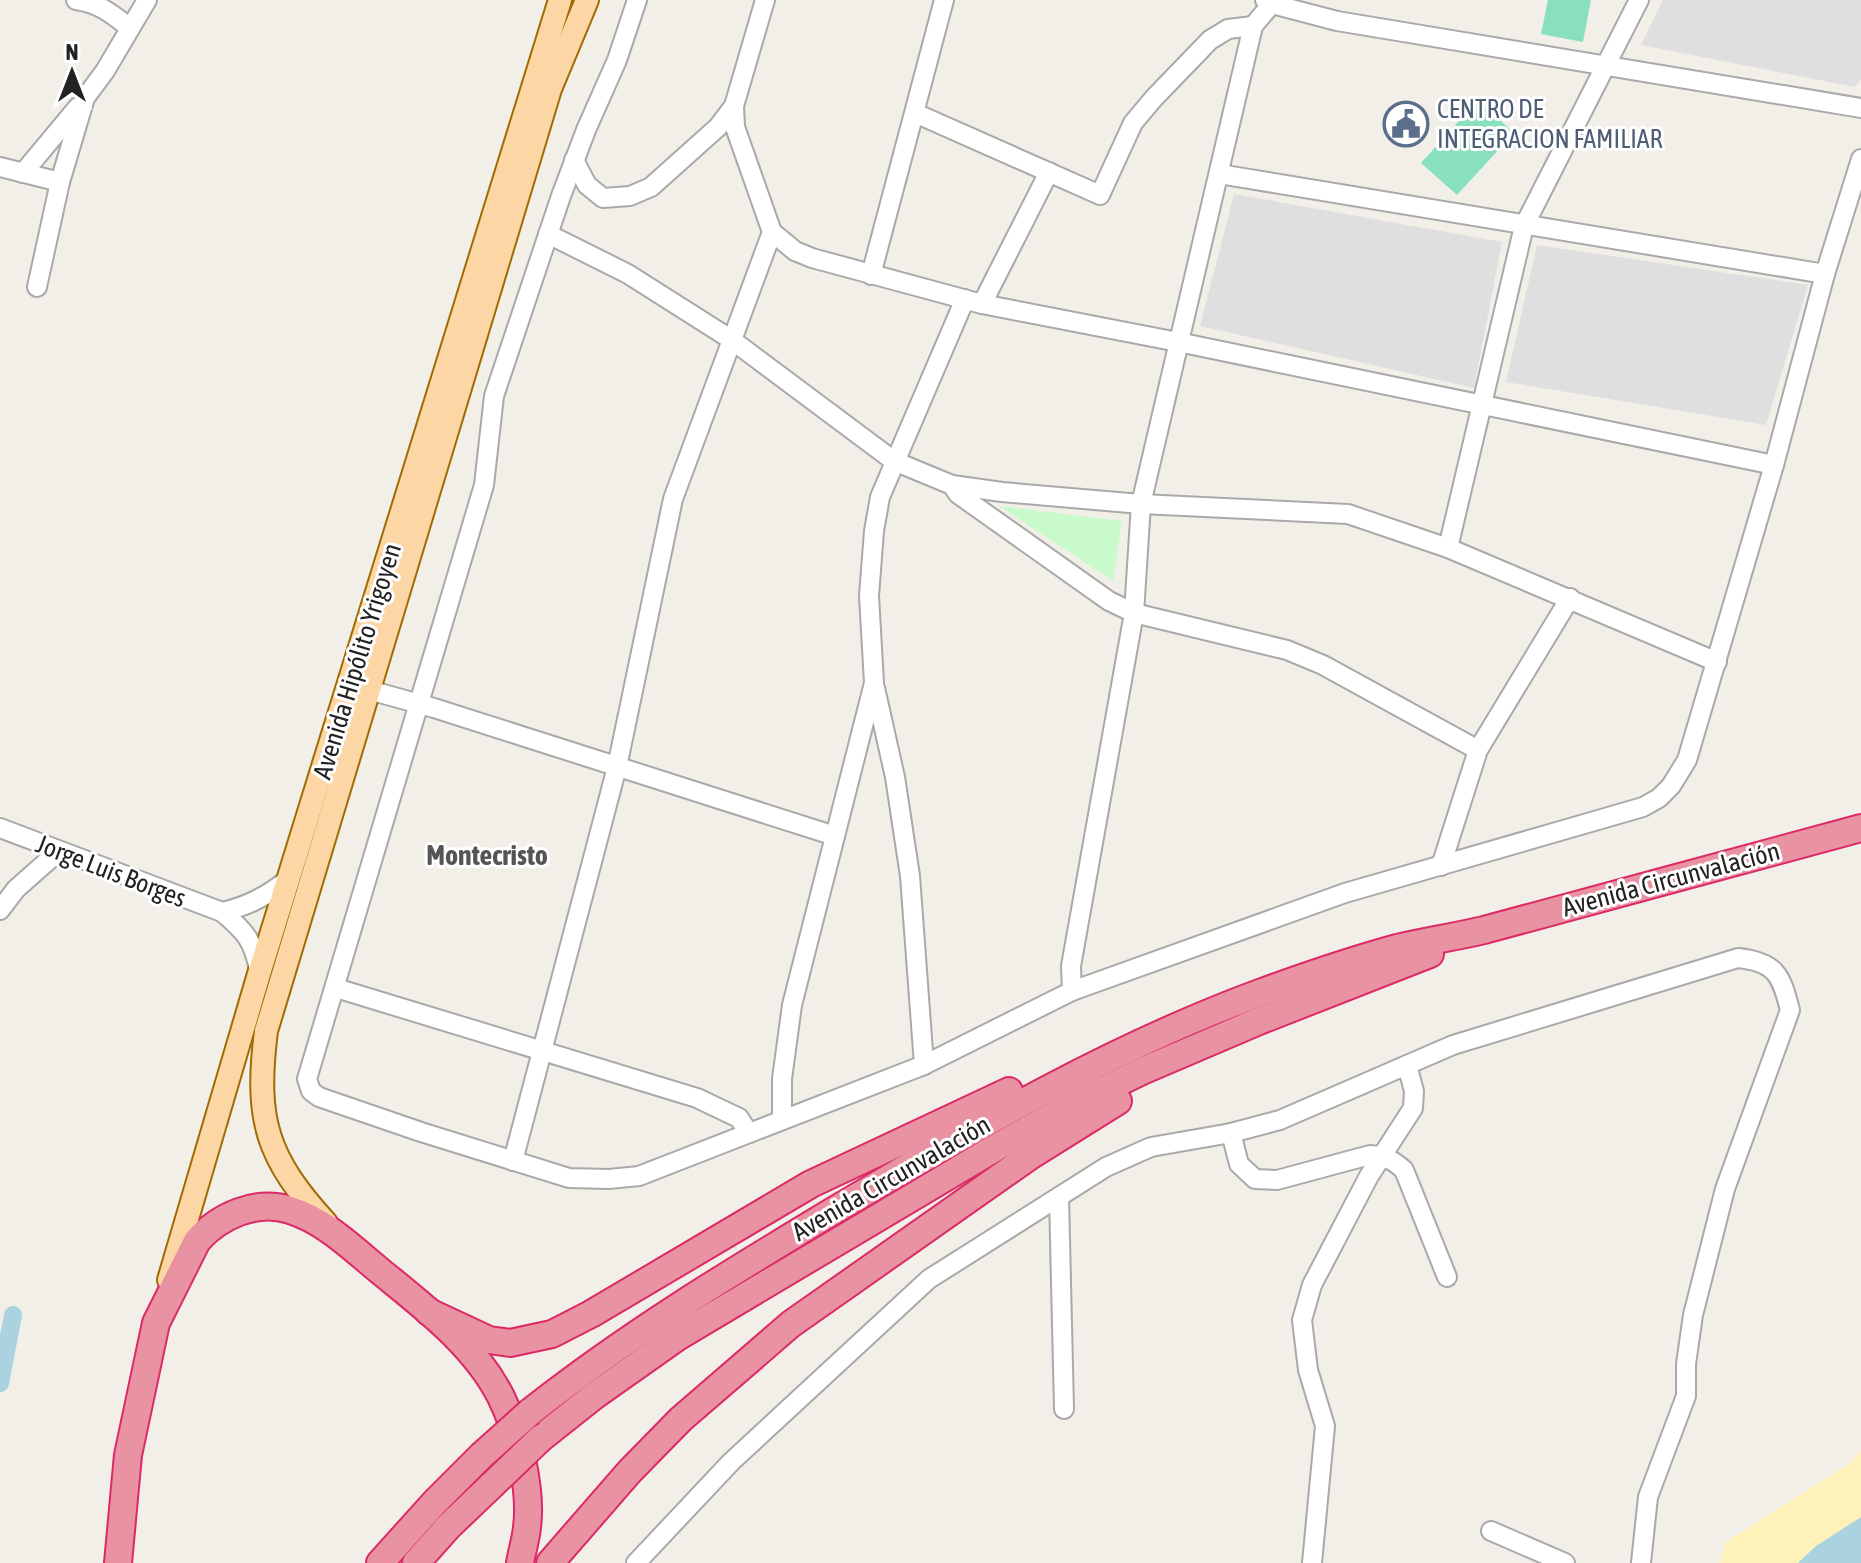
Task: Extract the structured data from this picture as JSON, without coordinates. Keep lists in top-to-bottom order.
{
  "streets": {
    "highway": ["Avenida Circunvalación"],
    "main road": ["Avenida Hipólito Yrigoyen"],
    "street": ["Jorge Luis Borges"]
  },
  "crossings": [
    ["Avenida Hipólito Yrigoyen", "Jorge Luis Borges"]
  ],
  "districts": ["Montecristo"],
  "places": {
    "public building": ["CENTRO DE INTEGRACION FAMILIAR"]
  },
  "north": "top"
}
